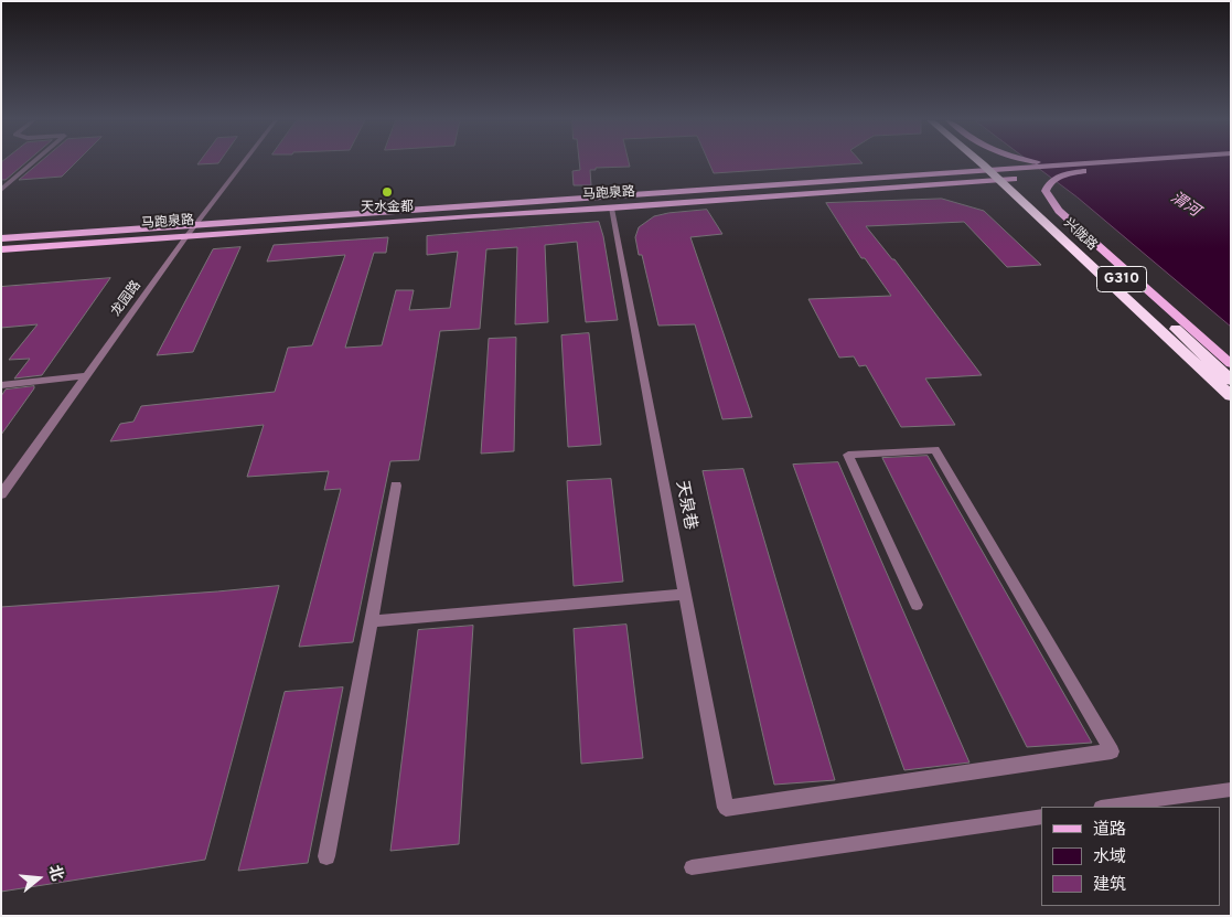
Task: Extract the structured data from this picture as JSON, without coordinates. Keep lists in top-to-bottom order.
{
  "streets": {
    "highway": ["兴陇路", "G310"],
    "main road": ["马跑泉路"],
    "street": ["龙园路", "天泉巷"]
  },
  "crossings": [
    ["马跑泉路", "兴陇路"],
    ["马跑泉路", "龙园路"],
    ["马跑泉路", "天泉巷"]
  ],
  "water": ["渭河"],
  "places": ["天水金都"],
  "legend": ["道路", "水域", "建筑"],
  "north": "right"
}
